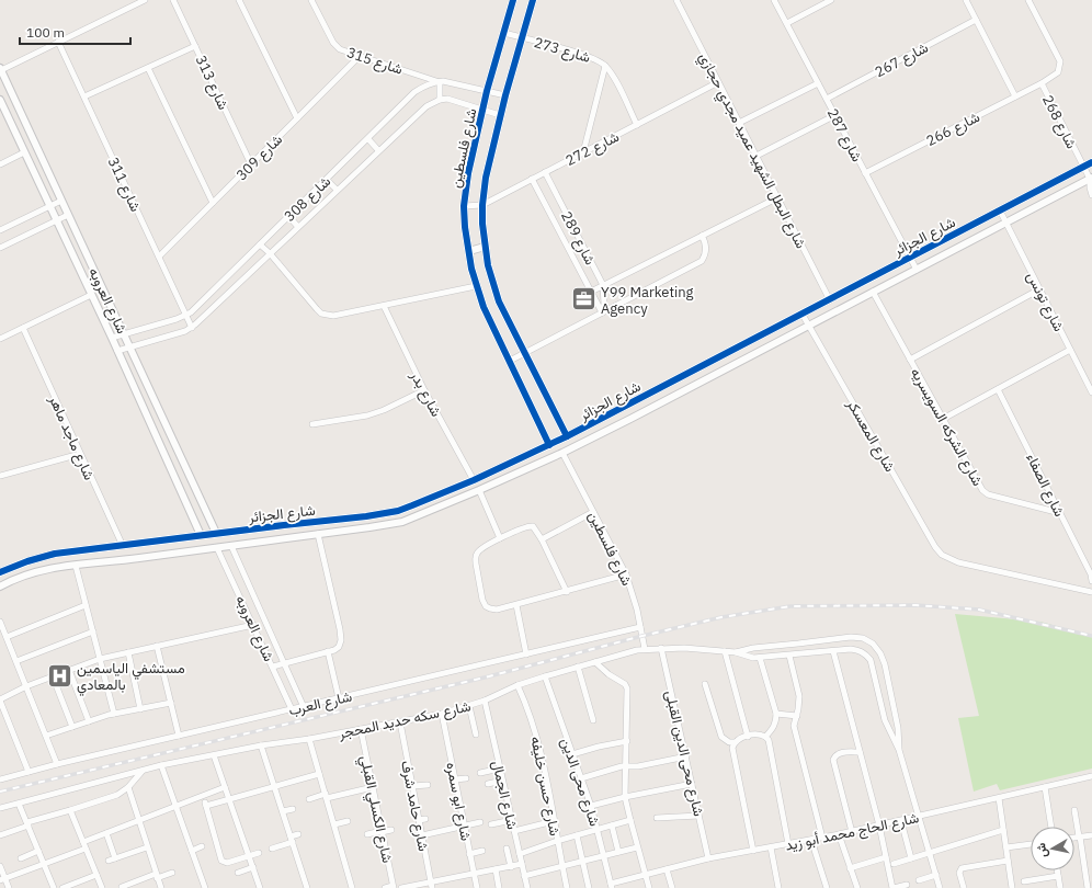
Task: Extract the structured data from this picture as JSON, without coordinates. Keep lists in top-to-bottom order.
{
  "streets": {
    "street": [
      "شارع 273",
      "شارع 267",
      "شارع 315",
      "شارع 313",
      "شارع 268",
      "شارع 266",
      "شارع 287",
      "شارع فلسطين",
      "شارع 272",
      "شارع البطل الشهيد عميد مجدي حجازي",
      "شارع 309",
      "شارع 311",
      "شارع 308",
      "شارع الجزائر",
      "شارع 289",
      "شارع العروبه",
      "شارع تونس",
      "شارع بدر",
      "شارع الشركه السويسريه",
      "شارع المعسكر",
      "شارع ماجد ماهر",
      "شارع الصفاء",
      "شارع العرب",
      "شارع سكه حديد المحجر",
      "شارع محى الدين القبلى",
      "شارع محى الدين",
      "شارع حسن خليفه",
      "شارع الجمال",
      "شارع ابو سمره",
      "شارع حامد شرف",
      "شارع الكسلي القبلي",
      "شارع الحاج محمد أبو زيد"
    ]
  },
  "crossings": [
    ["شارع 273", "شارع فلسطين"],
    ["شارع 273", "شارع 272"],
    ["شارع 267", "شارع 287"],
    ["شارع 315", "شارع 309"],
    ["شارع 315", "شارع 308"],
    ["شارع 313", "شارع 309"],
    ["شارع 268", "شارع 266"],
    ["شارع 268", "شارع الجزائر"],
    ["شارع 266", "شارع 287"],
    ["شارع 287", "شارع الجزائر"],
    ["شارع فلسطين", "شارع 272"],
    ["شارع فلسطين", "شارع الجزائر"],
    ["شارع فلسطين", "شارع العرب"],
    ["شارع فلسطين", "شارع سكه حديد المحجر"],
    ["شارع 272", "شارع البطل الشهيد عميد مجدي حجازي"],
    ["شارع 272", "شارع 289"],
    ["شارع البطل الشهيد عميد مجدي حجازي", "شارع الجزائر"],
    ["شارع 309", "شارع 311"],
    ["شارع 311", "شارع 308"],
    ["شارع 308", "شارع العروبه"],
    ["شارع الجزائر", "شارع العروبه"],
    ["شارع الجزائر", "شارع تونس"],
    ["شارع الجزائر", "شارع بدر"],
    ["شارع الجزائر", "شارع الشركه السويسريه"],
    ["شارع الجزائر", "شارع المعسكر"],
    ["شارع الجزائر", "شارع ماجد ماهر"],
    ["شارع العروبه", "شارع العرب"],
    ["شارع الشركه السويسريه", "شارع الصفاء"],
    ["شارع سكه حديد المحجر", "شارع محى الدين القبلى"],
    ["شارع سكه حديد المحجر", "شارع محى الدين"],
    ["شارع سكه حديد المحجر", "شارع حسن خليفه"],
    ["شارع سكه حديد المحجر", "شارع الجمال"],
    ["شارع سكه حديد المحجر", "شارع ابو سمره"],
    ["شارع سكه حديد المحجر", "شارع حامد شرف"],
    ["شارع سكه حديد المحجر", "شارع الكسلي القبلي"],
    ["شارع محى الدين القبلى", "شارع الحاج محمد أبو زيد"],
    ["شارع محى الدين", "شارع الحاج محمد أبو زيد"]
  ],
  "places": {
    "office": ["Y99 Marketing Agency"],
    "hospital": ["مستشفي الياسمين بالمعادي"]
  },
  "scale_bar": "100 m",
  "north": "left"
}
